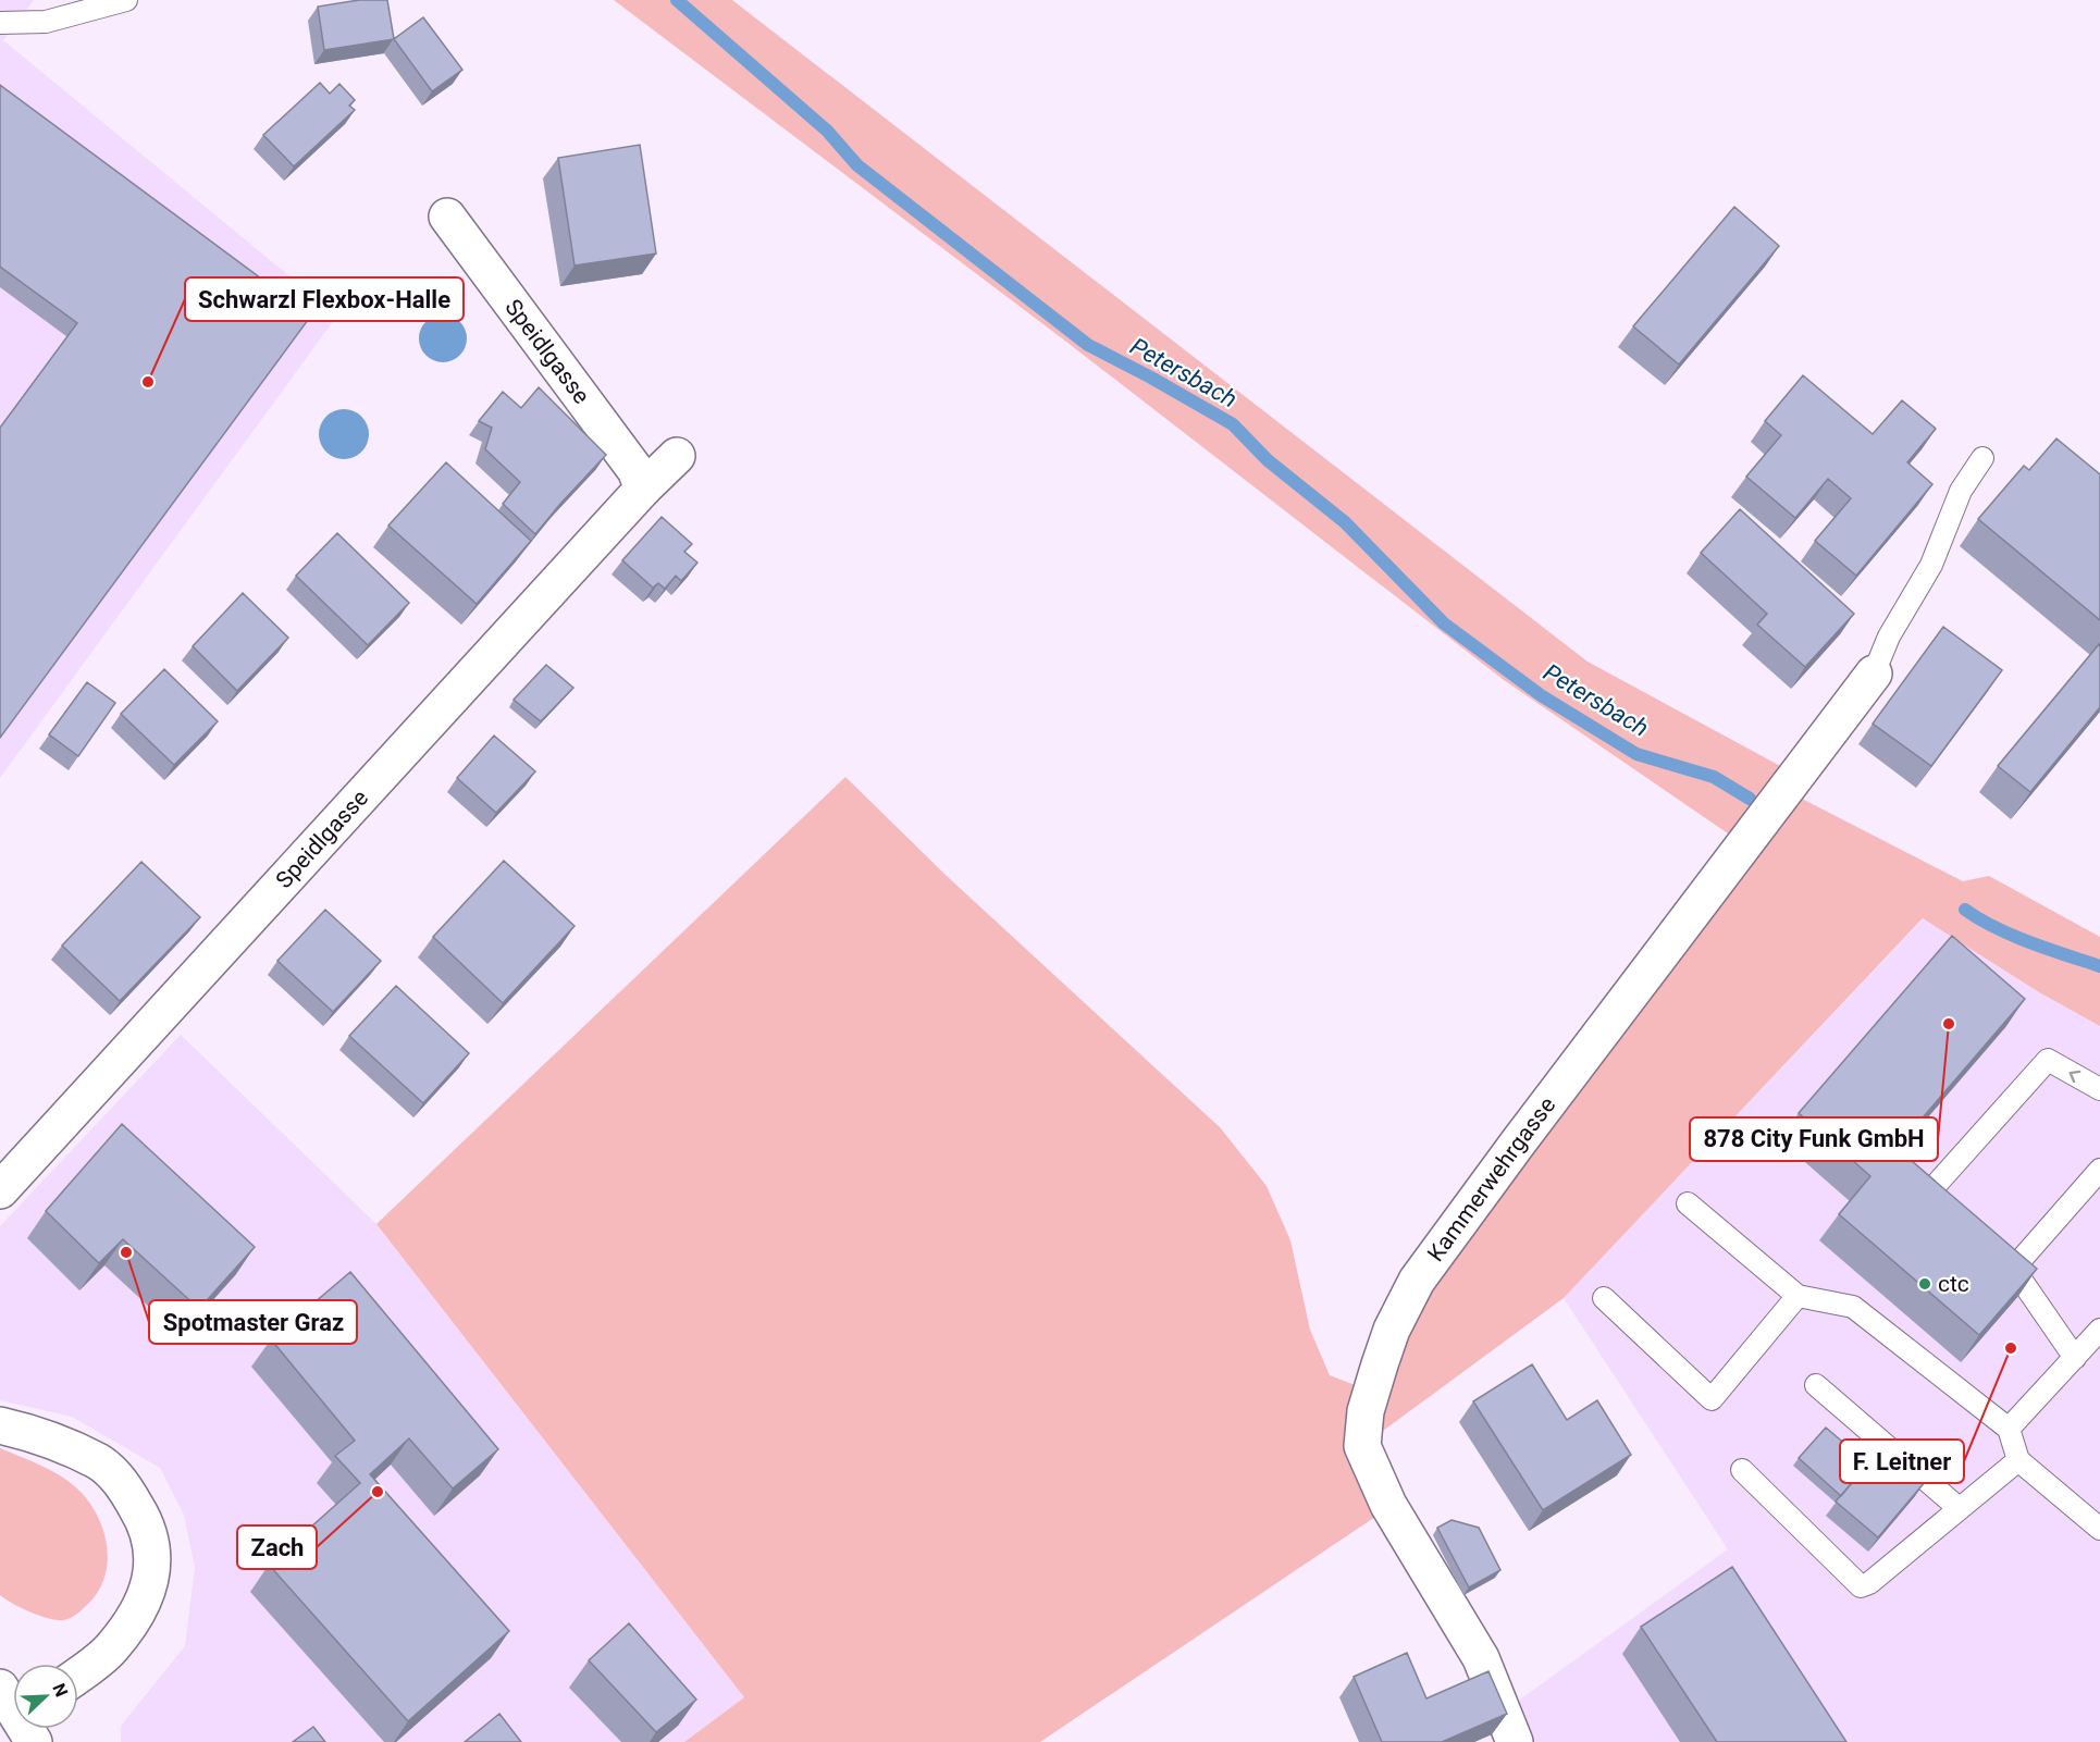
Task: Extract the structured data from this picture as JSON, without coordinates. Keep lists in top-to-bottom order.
{
  "streets": {
    "street": ["Speidlgasse", "Kammerwehrgasse"]
  },
  "water": ["Petersbach"],
  "places": [
    "Schwarzl Flexbox-Halle",
    "878 City Funk GmbH",
    "Spotmaster Graz",
    "ctc",
    "F. Leitner",
    "Zach"
  ],
  "north": "top right"
}
